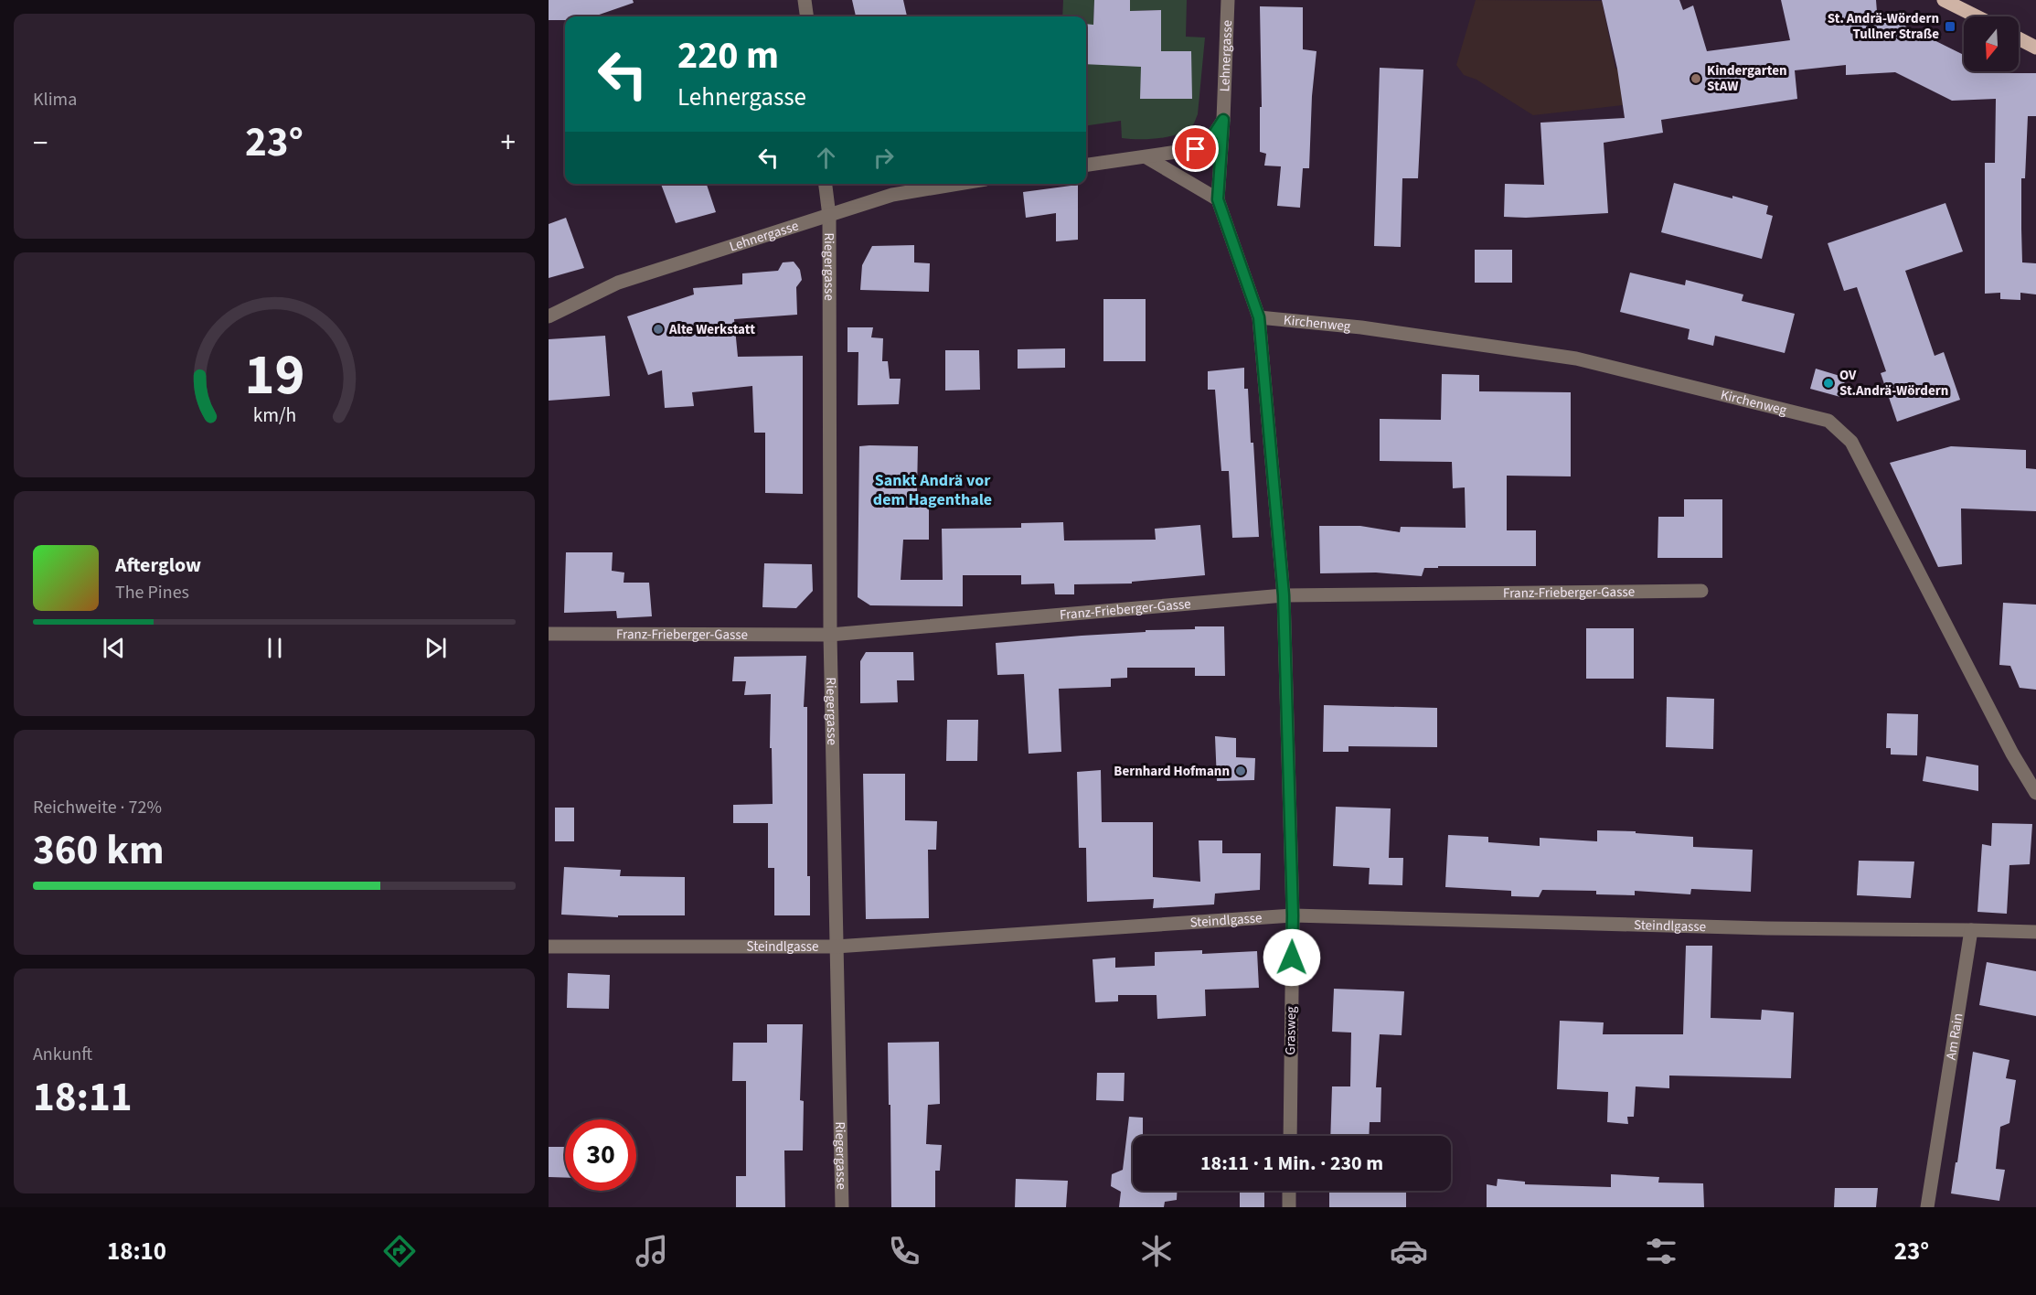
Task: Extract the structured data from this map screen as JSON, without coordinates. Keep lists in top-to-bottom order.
{
  "streets": {
    "street": [
      "Lehnergasse",
      "Riegergasse",
      "Kirchenweg",
      "Franz-Frieberger-Gasse",
      "Steindlgasse",
      "Grasweg",
      "Am Rain"
    ]
  },
  "crossings": [
    ["Lehnergasse", "Riegergasse"],
    ["Lehnergasse", "Grasweg"],
    ["Riegergasse", "Franz-Frieberger-Gasse"],
    ["Riegergasse", "Steindlgasse"],
    ["Kirchenweg", "Grasweg"],
    ["Franz-Frieberger-Gasse", "Grasweg"],
    ["Steindlgasse", "Grasweg"],
    ["Steindlgasse", "Am Rain"]
  ],
  "districts": ["Sankt Andrä vor dem Hagenthale"],
  "places": {
    "transit": ["St. Andrä-Wördern Tullner Straße"],
    "other": [
      "Kindergarten StAW",
      "Alte Werkstatt",
      "OV St.Andrä-Wördern",
      "Bernhard Hofmann"
    ]
  },
  "north": "bottom",
  "page": {
    "tile": [
      "Klima",
      ["Reichweite · 72%", "360 km"],
      ["Ankunft", "18:11"]
    ],
    "turn": ["220 m", "Lehnergasse"],
    "heat": ["−", "23°", "+"],
    "song": ["Afterglow", "The Pines"],
    "limit": "30",
    "trip": "18:11 · 1 Min. · 230 m",
    "tabs": ["18:10", "23°"],
    "gauge": ["19", "km/h"]
  }
}
